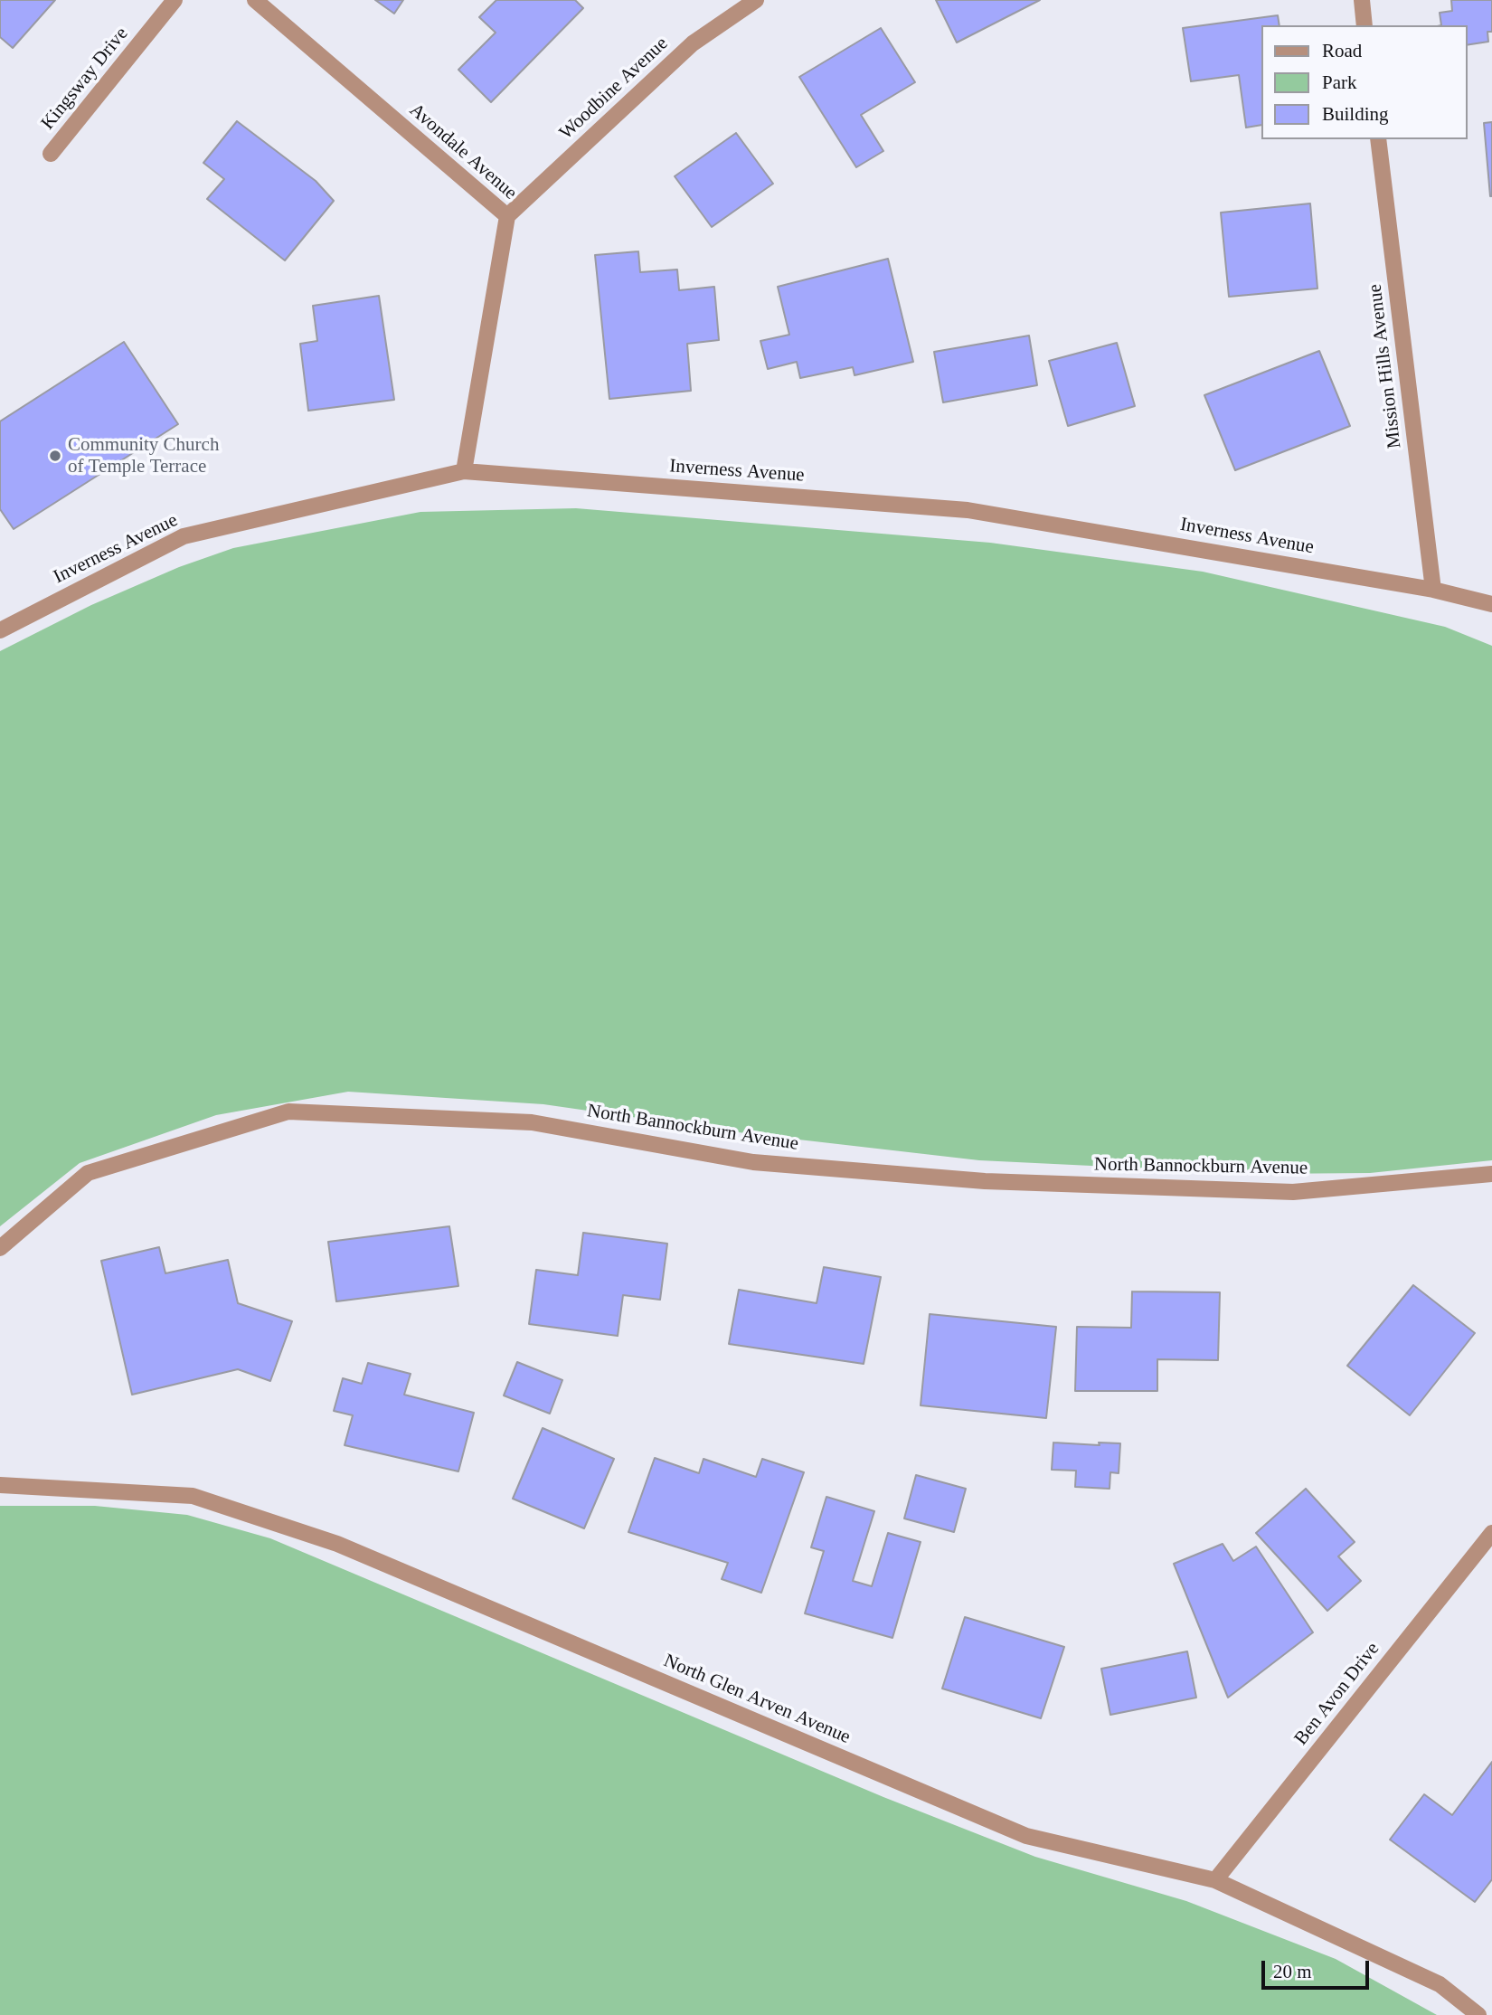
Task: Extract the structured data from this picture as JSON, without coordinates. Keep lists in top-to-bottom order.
{
  "streets": {
    "street": [
      "Kingsway Drive",
      "Woodbine Avenue",
      "Avondale Avenue",
      "Mission Hills Avenue",
      "Inverness Avenue",
      "North Bannockburn Avenue",
      "Ben Avon Drive",
      "North Glen Arven Avenue"
    ]
  },
  "crossings": [
    ["Woodbine Avenue", "Avondale Avenue"],
    ["Avondale Avenue", "Inverness Avenue"],
    ["Mission Hills Avenue", "Inverness Avenue"],
    ["Ben Avon Drive", "North Glen Arven Avenue"]
  ],
  "places": ["Community Church of Temple Terrace"],
  "legend": ["Road", "Park", "Building"],
  "scale_bar": "20 m"
}
